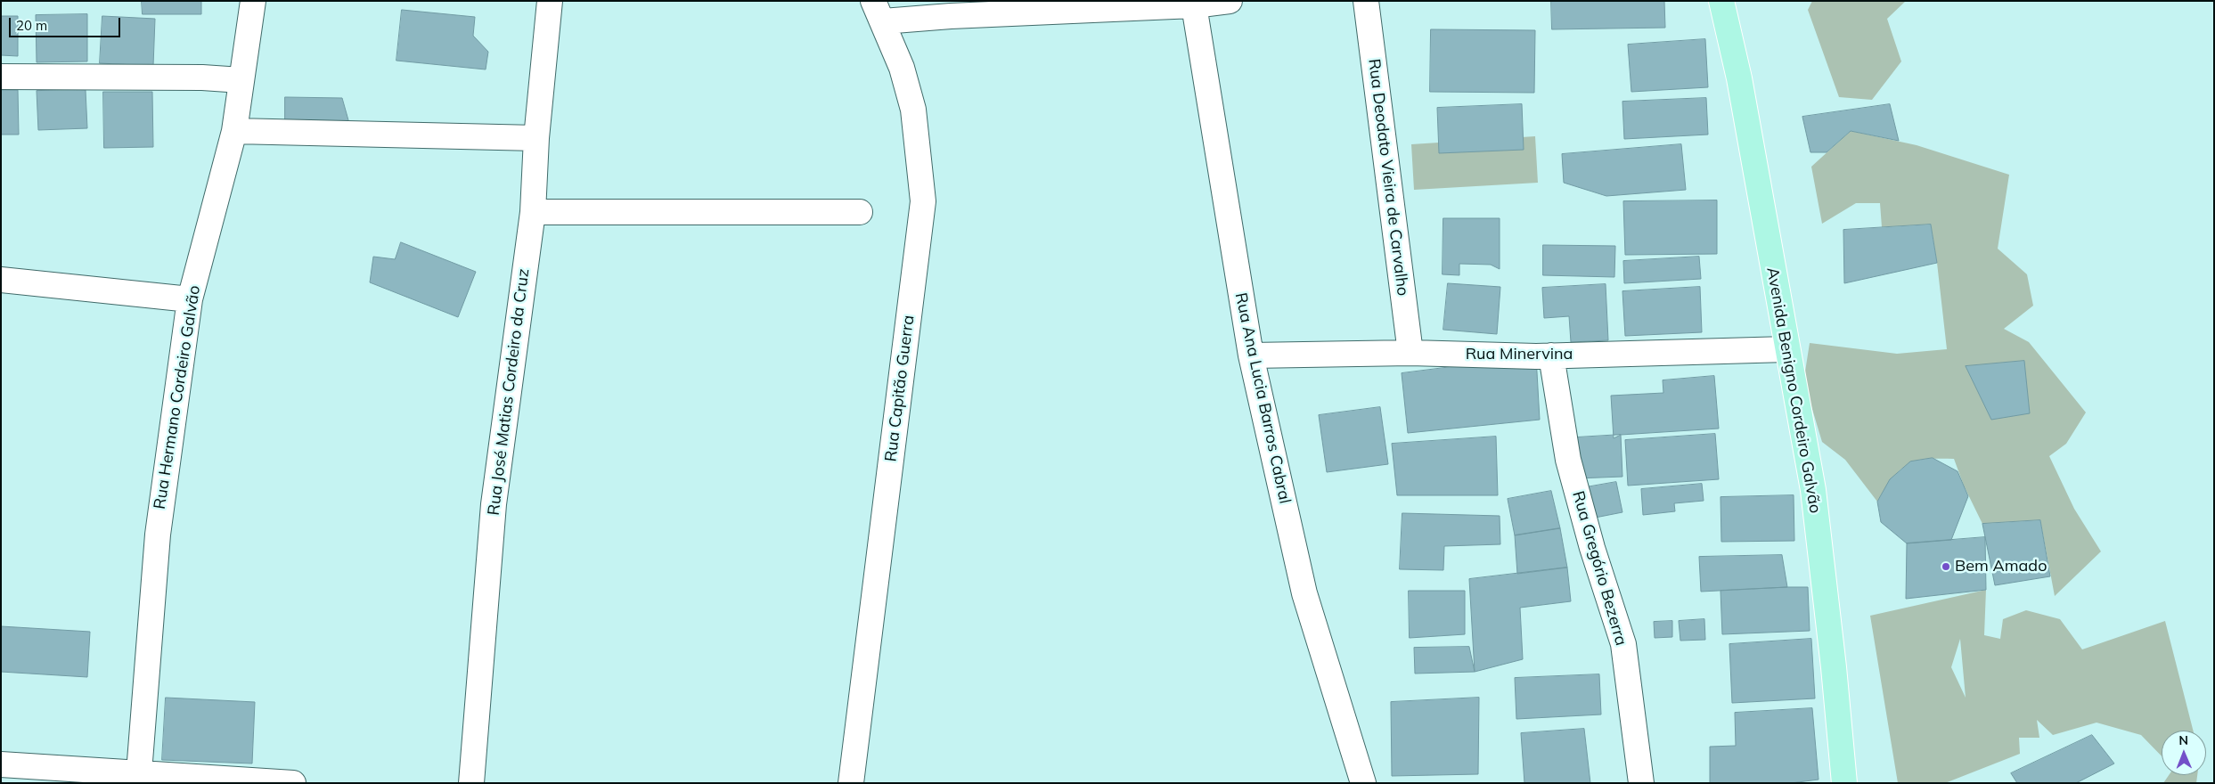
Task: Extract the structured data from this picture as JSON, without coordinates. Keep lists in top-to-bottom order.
{
  "streets": {
    "main road": ["Avenida Benigno Cordeiro Galvão"],
    "street": [
      "Rua Deodato Vieira de Carvalho",
      "Rua Minervina",
      "Rua Capitão Guerra",
      "Rua José Matias Cordeiro da Cruz",
      "Rua Hermano Cordeiro Galvão",
      "Rua Ana Lucia Barros Cabral",
      "Rua Gregório Bezerra"
    ]
  },
  "crossings": [
    ["Rua Deodato Vieira de Carvalho", "Rua Minervina"],
    ["Rua Minervina", "Avenida Benigno Cordeiro Galvão"],
    ["Rua Minervina", "Rua Ana Lucia Barros Cabral"],
    ["Rua Minervina", "Rua Gregório Bezerra"]
  ],
  "places": ["Bem Amado"],
  "scale_bar": "20 m",
  "north": "top"
}
